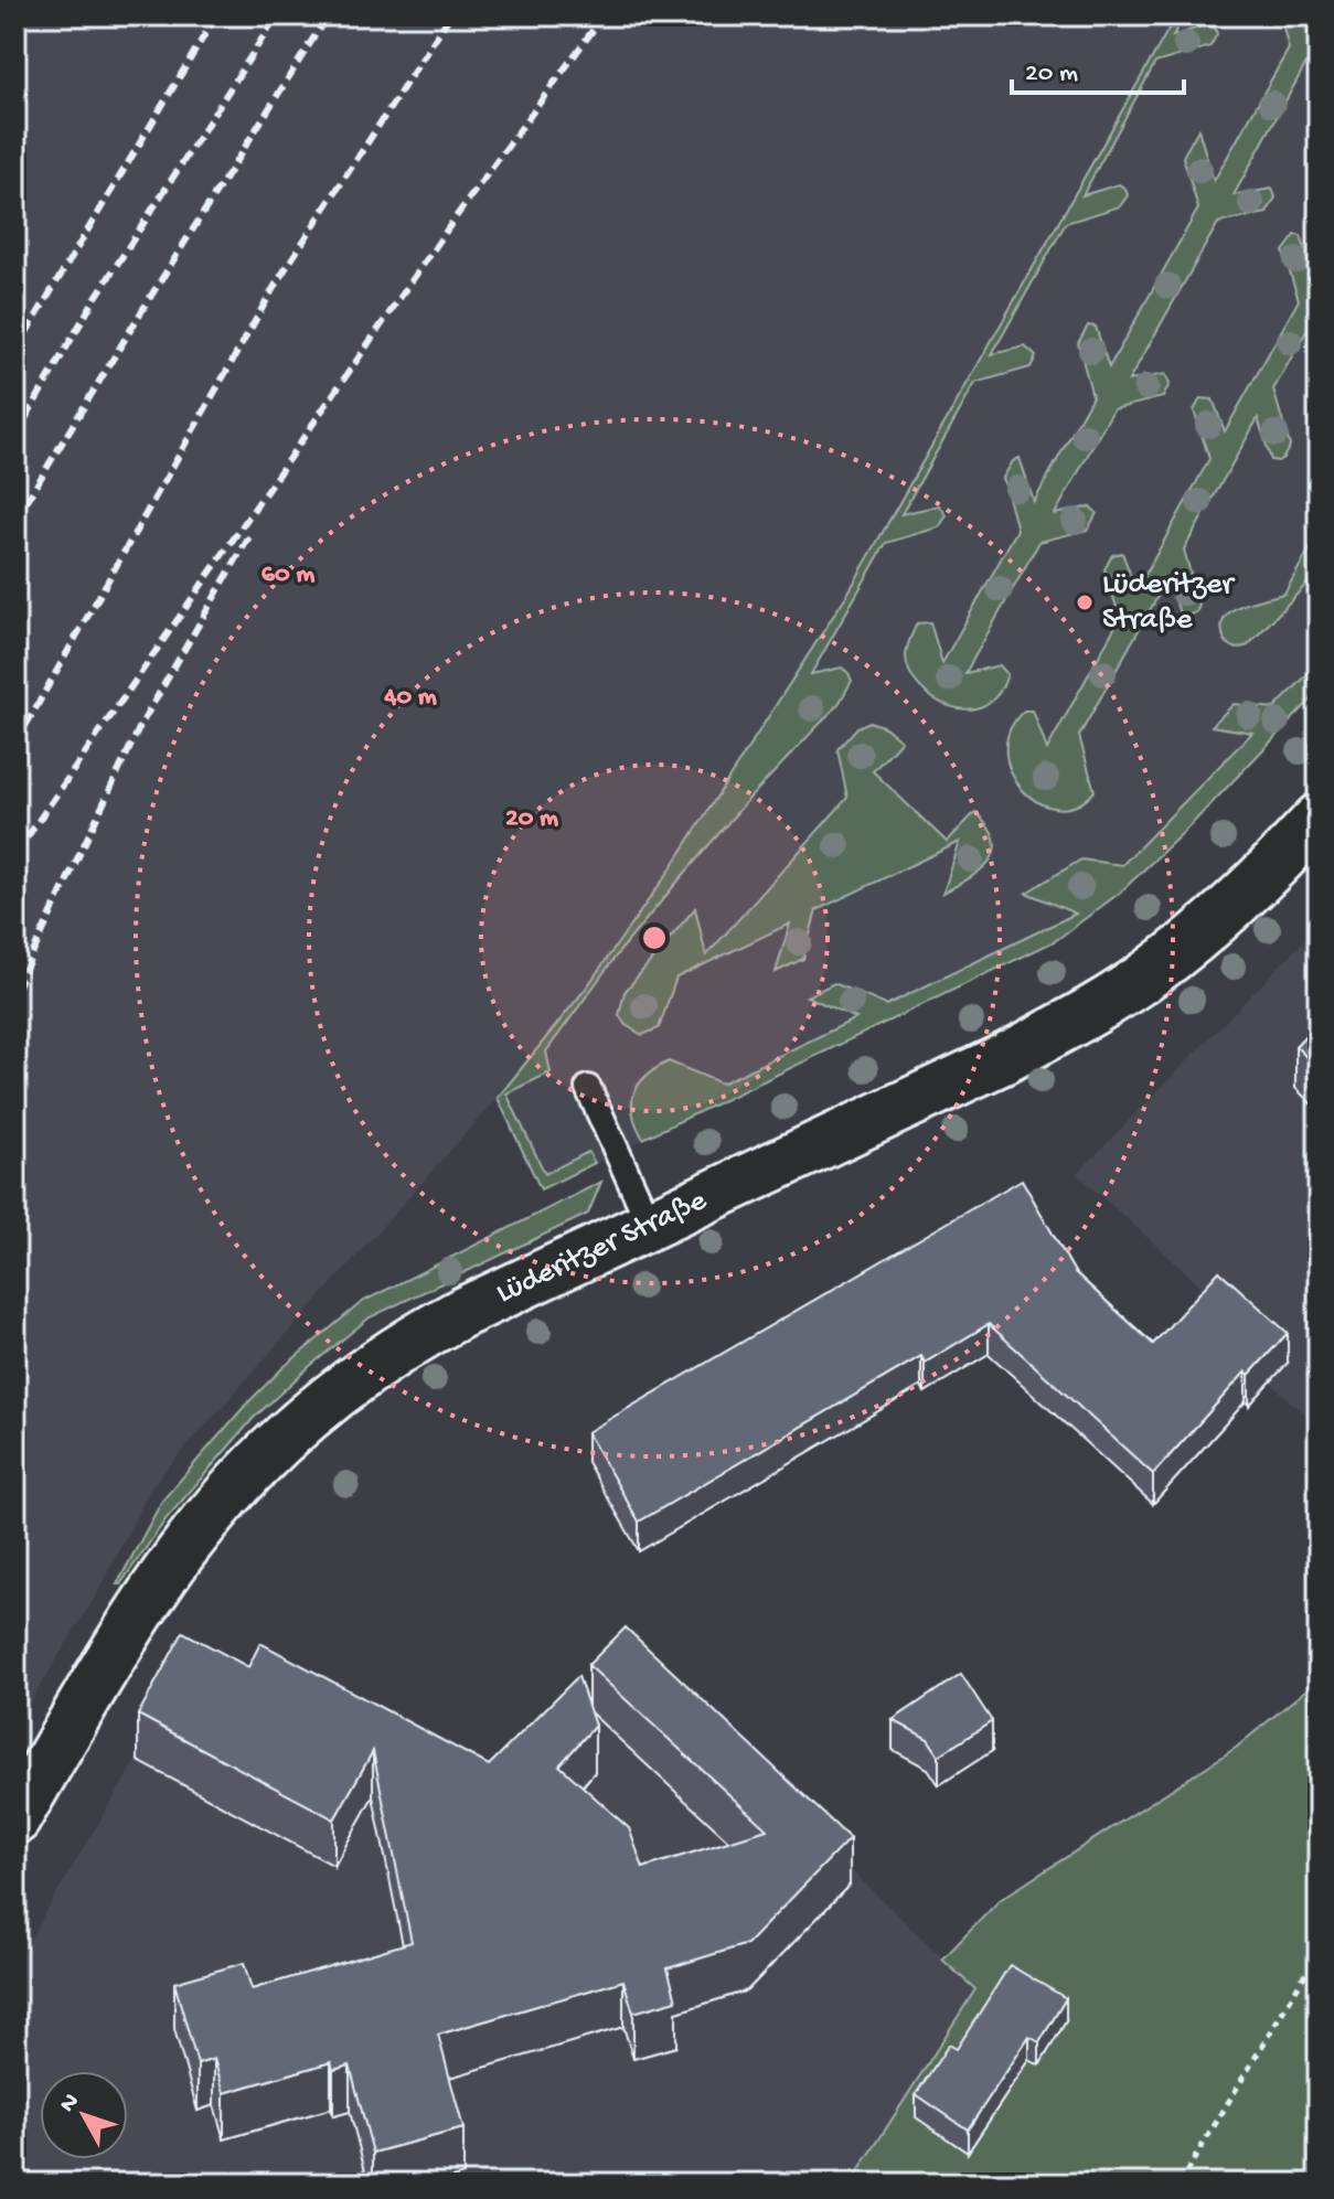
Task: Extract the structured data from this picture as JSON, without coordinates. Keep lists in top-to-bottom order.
{
  "streets": {
    "main road": ["Lüderitzer Straße"]
  },
  "places": ["Lüderitzer Straße"],
  "scale_bar": "20 m",
  "north": "top left",
  "rings": ["60 m", "40 m", "20 m"]
}
